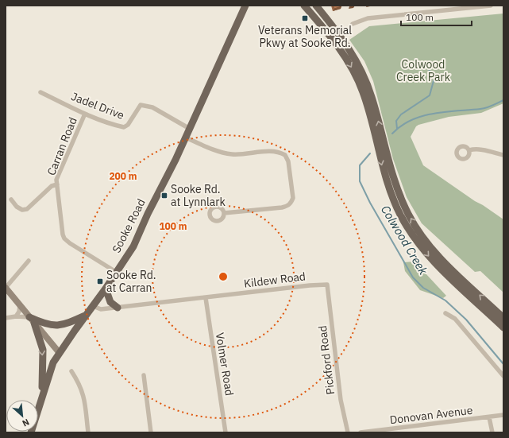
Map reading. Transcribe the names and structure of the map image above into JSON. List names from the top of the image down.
{
  "streets": {
    "main road": ["Sooke Road"],
    "street": [
      "Jadel Drive",
      "Carran Road",
      "Kildew Road",
      "Pickford Road",
      "Volmer Road",
      "Donovan Avenue"
    ]
  },
  "crossings": [
    ["Jadel Drive", "Carran Road"],
    ["Jadel Drive", "Sooke Road"],
    ["Carran Road", "Sooke Road"],
    ["Sooke Road", "Kildew Road"],
    ["Kildew Road", "Pickford Road"],
    ["Kildew Road", "Volmer Road"]
  ],
  "water": ["Colwood Creek"],
  "parks": ["Colwood Creek Park"],
  "places": {
    "transit": ["Veterans Memorial Pkwy at Sooke Rd.", "Sooke Rd. at Lynnlark", "Sooke Rd. at Carran"]
  },
  "scale_bar": "100 m",
  "north": "bottom right",
  "rings": ["200 m", "100 m"]
}
